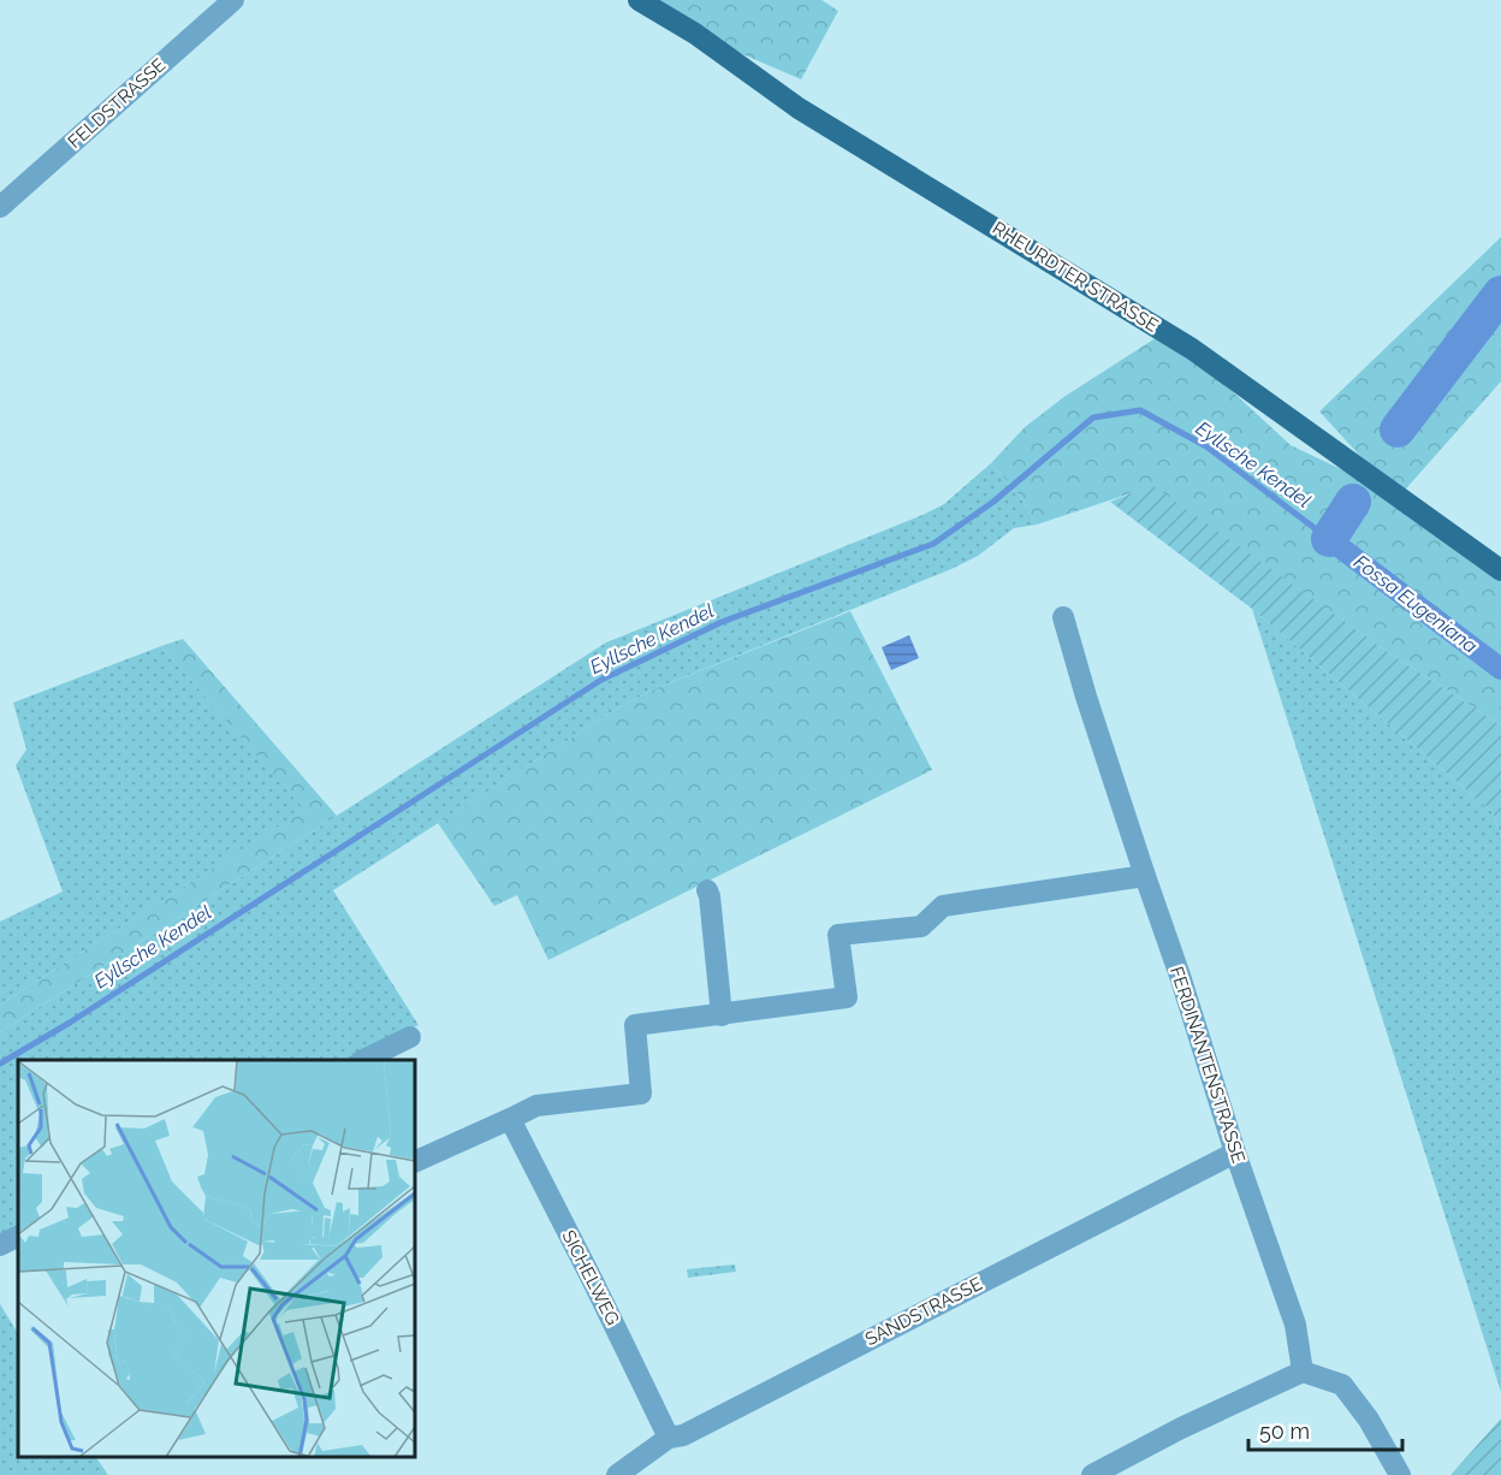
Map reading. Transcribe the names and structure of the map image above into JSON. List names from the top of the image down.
{
  "streets": {
    "main road": ["RHEURDTER STRASSE"],
    "street": [
      "FELDSTRASSE",
      "FERDINANTENSTRASSE",
      "SICHELWEG",
      "SANDSTRASSE"
    ]
  },
  "crossings": [
    ["FERDINANTENSTRASSE", "SANDSTRASSE"],
    ["SICHELWEG", "SANDSTRASSE"]
  ],
  "water": ["Eyllsche Kendel", "Fossa Eugeniana"],
  "scale_bar": "50 m"
}
